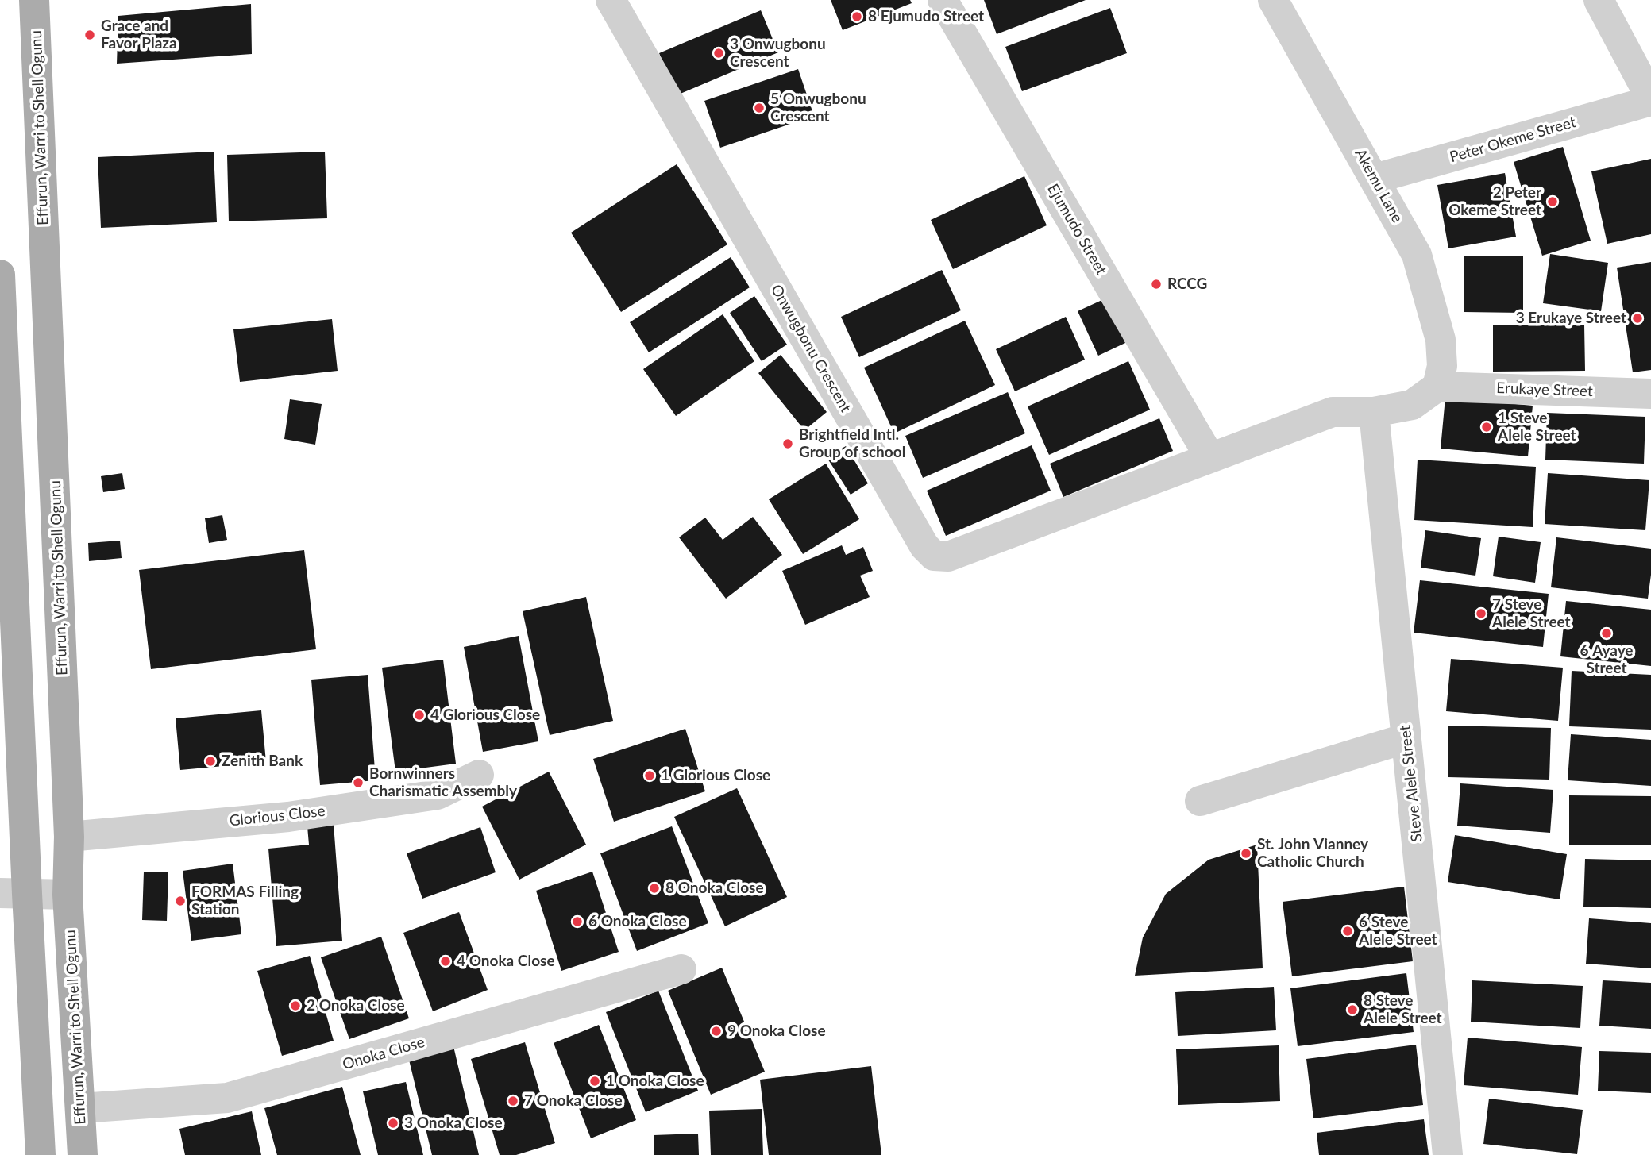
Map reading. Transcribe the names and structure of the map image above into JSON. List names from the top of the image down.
{
  "streets": {
    "main road": ["Effurun, Warri to Shell Ogunu"],
    "street": [
      "Peter Okeme Street",
      "Akemu Lane",
      "Ejumudo Street",
      "Onwugbonu Crescent",
      "Erukaye Street",
      "Steve Alele Street",
      "Glorious Close",
      "Onoka Close"
    ]
  },
  "crossings": [
    ["Effurun, Warri to Shell Ogunu", "Glorious Close"],
    ["Effurun, Warri to Shell Ogunu", "Onoka Close"],
    ["Peter Okeme Street", "Akemu Lane"],
    ["Akemu Lane", "Erukaye Street"],
    ["Ejumudo Street", "Onwugbonu Crescent"]
  ],
  "places": [
    "8 Ejumudo Street",
    "Grace and Favor Plaza",
    "3 Onwugbonu Crescent",
    "5 Onwugbonu Crescent",
    "2 Peter Okeme Street",
    "RCCG",
    "3 Erukaye Street",
    "1 Steve Alele Street",
    "Brightfield Intl. Group of school",
    "7 Steve Alele Street",
    "6 Ayaye Street",
    "4 Glorious Close",
    "Zenith Bank",
    "1 Glorious Close",
    "Bornwinners Charismatic Assembly",
    "St. John Vianney Catholic Church",
    "8 Onoka Close",
    "FORMAS Filling Station",
    "6 Onoka Close",
    "6 Steve Alele Street",
    "4 Onoka Close",
    "2 Onoka Close",
    "8 Steve Alele Street",
    "9 Onoka Close",
    "1 Onoka Close",
    "7 Onoka Close",
    "3 Onoka Close"
  ]
}
